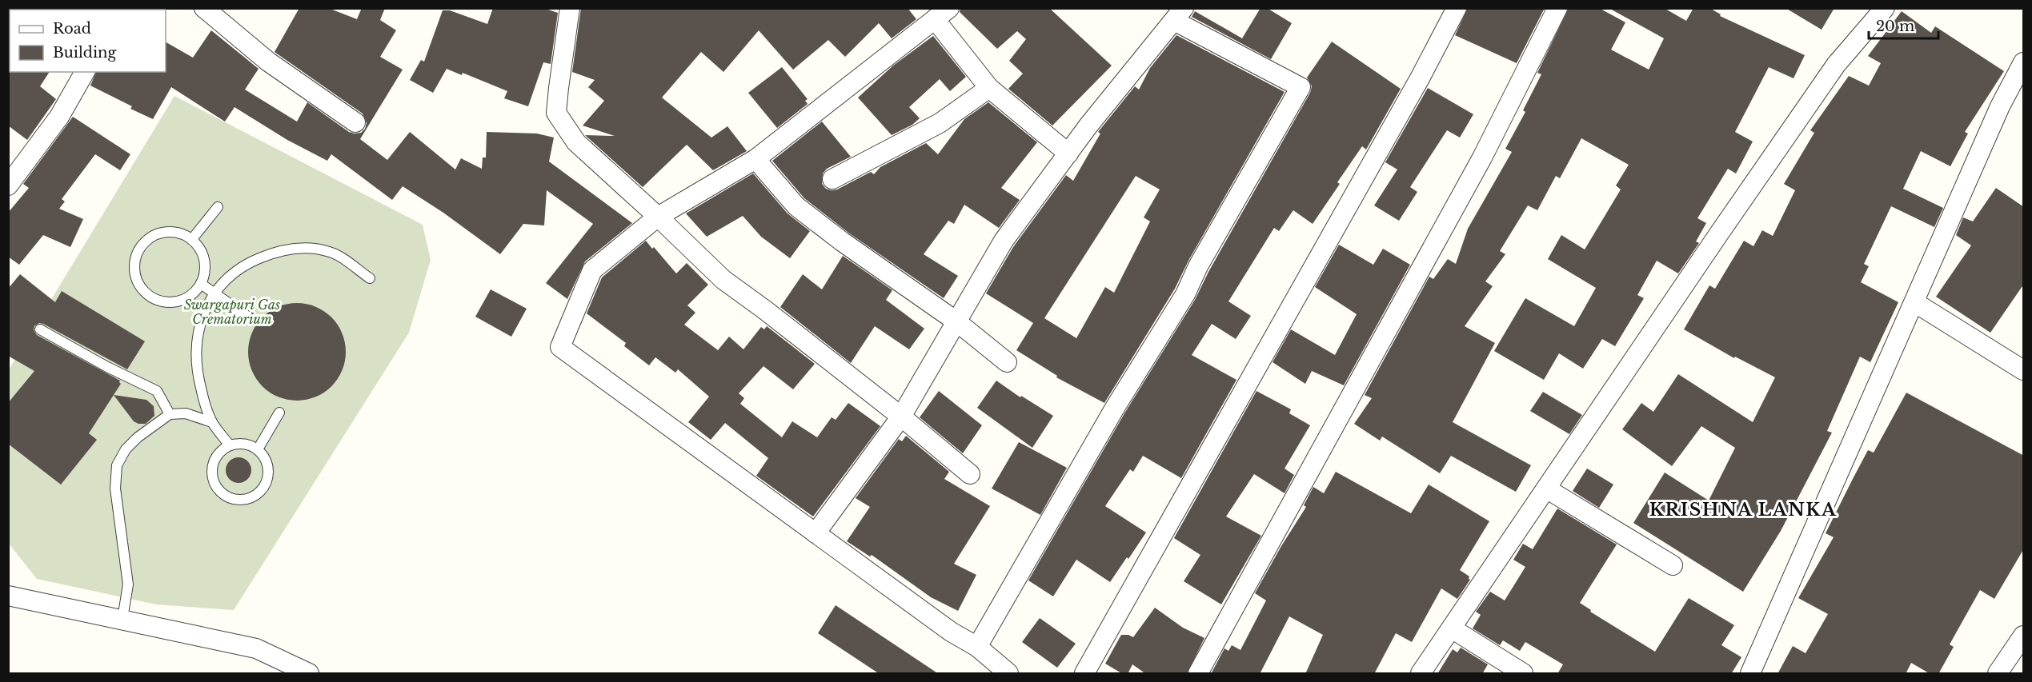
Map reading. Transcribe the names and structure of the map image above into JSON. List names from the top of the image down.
{
  "districts": ["KRISHNA LANKA"],
  "parks": ["Swargapuri Gas Crematorium"],
  "legend": ["Road", "Building"],
  "scale_bar": "20 m"
}
